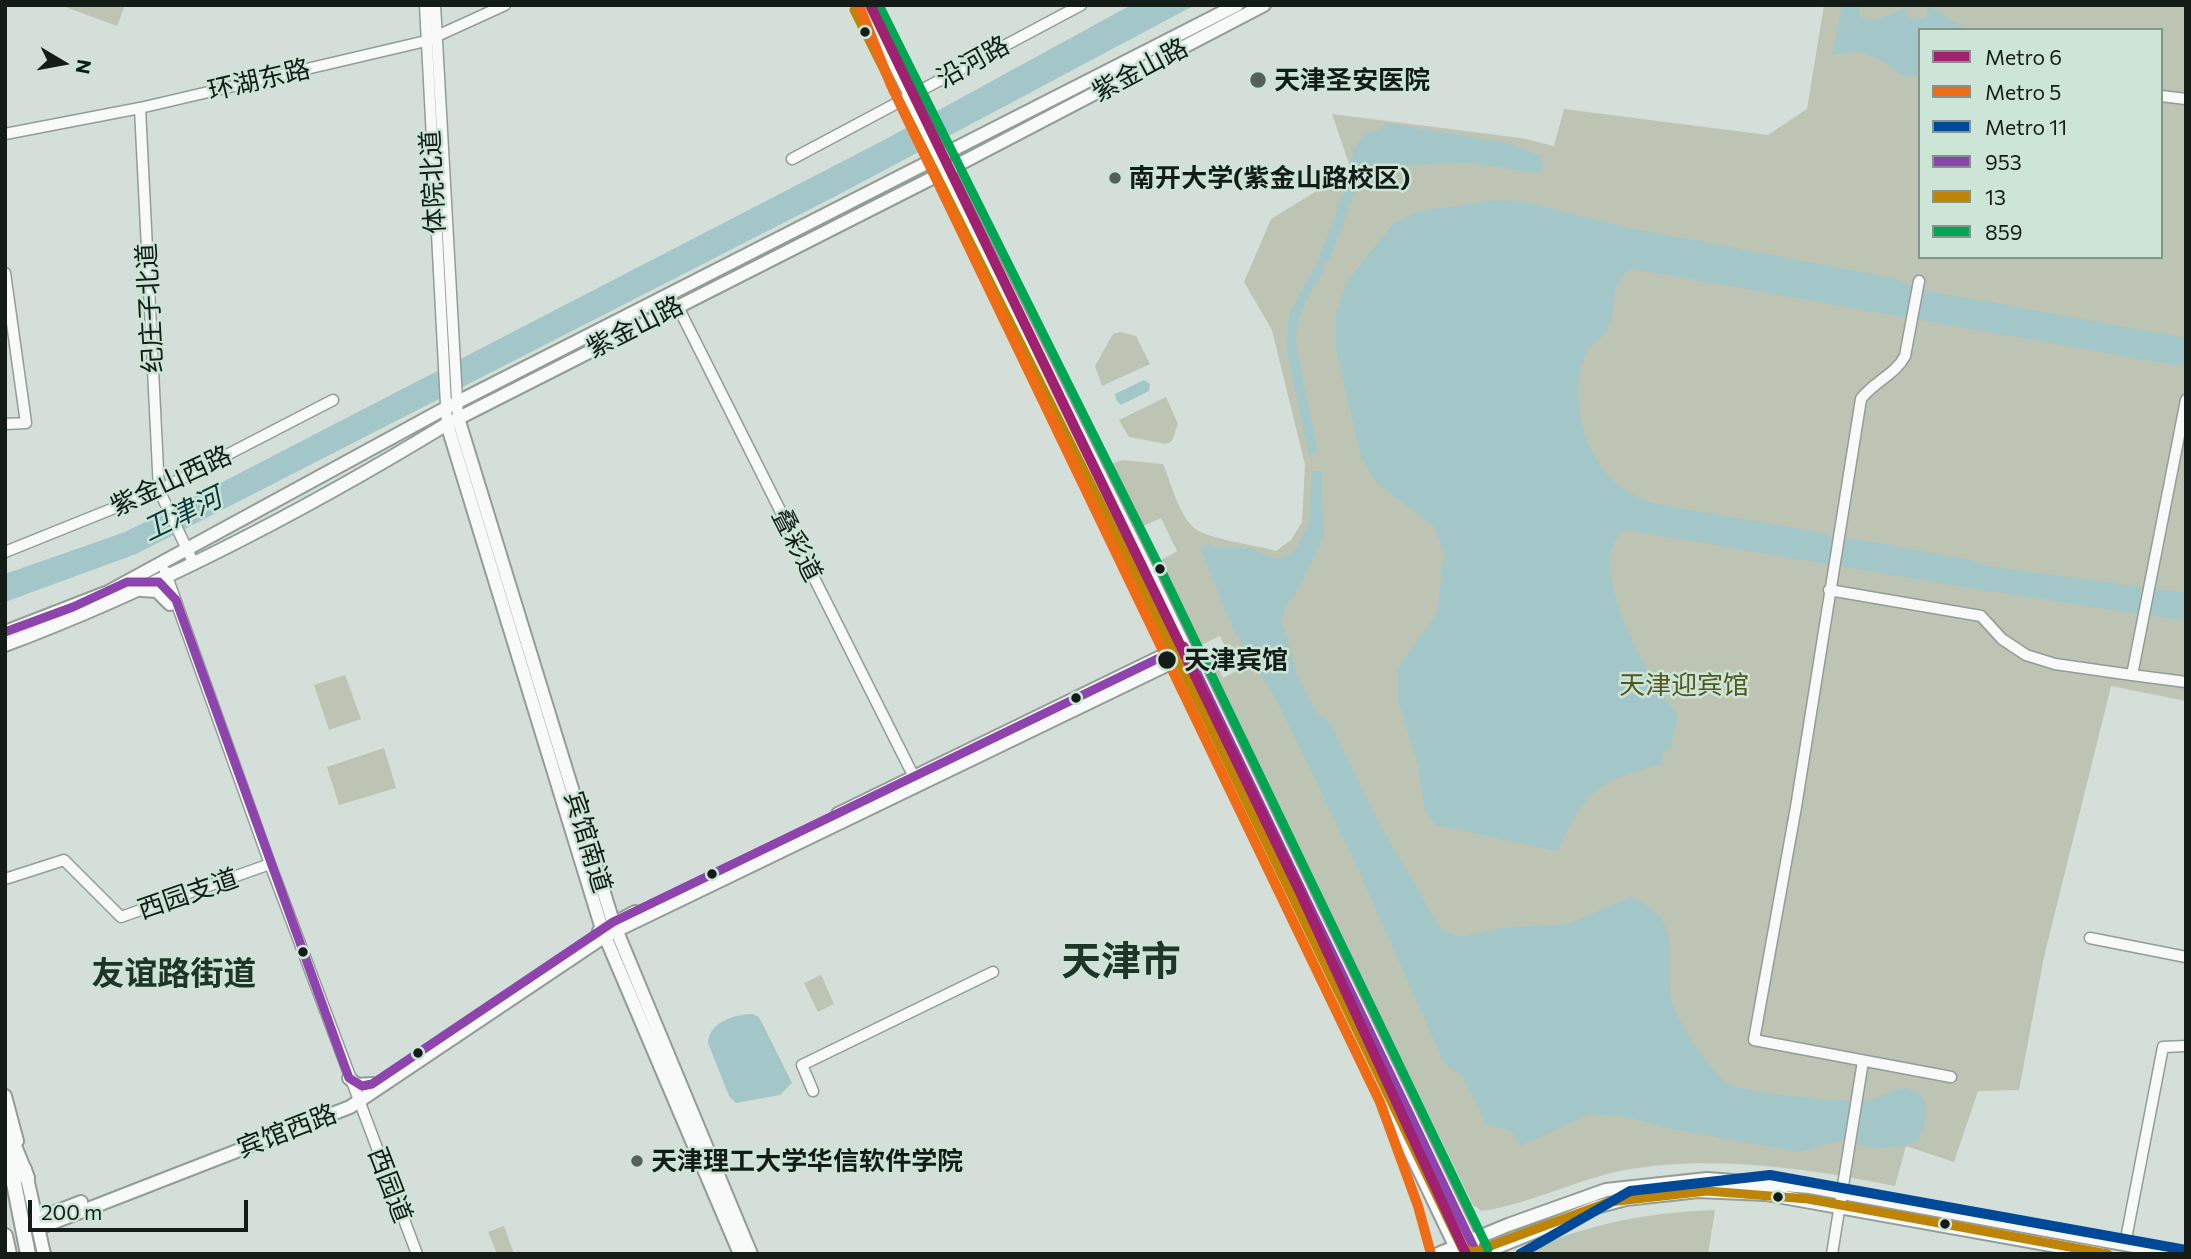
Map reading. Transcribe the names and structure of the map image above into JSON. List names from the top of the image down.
{
  "streets": {
    "main road": ["紫金山路", "宾馆南道", "宾馆西路"],
    "street": [
      "沿河路",
      "环湖东路",
      "体院北道",
      "纪庄子北道",
      "紫金山西路",
      "叠彩道",
      "西园支道",
      "西园道"
    ]
  },
  "crossings": [
    ["紫金山路", "体院北道"],
    ["紫金山路", "纪庄子北道"],
    ["紫金山路", "叠彩道"],
    ["紫金山路", "宾馆南道"],
    ["紫金山路", "西园道"],
    ["环湖东路", "体院北道"],
    ["环湖东路", "纪庄子北道"],
    ["纪庄子北道", "紫金山西路"],
    ["叠彩道", "宾馆西路"],
    ["宾馆南道", "宾馆西路"],
    ["西园支道", "西园道"],
    ["宾馆西路", "西园道"]
  ],
  "districts": ["天津市", "友谊路街道"],
  "water": ["卫津河"],
  "parks": ["天津迎宾馆"],
  "places": [
    "天津圣安医院",
    "南开大学(紫金山路校区)",
    "天津宾馆",
    "天津理工大学华信软件学院"
  ],
  "lines": [
    "metro line 6",
    "metro line 5",
    "transit line 859",
    "transit line 13",
    "transit line 953",
    "metro line 11"
  ],
  "legend": [
    "Metro 6",
    "Metro 5",
    "Metro 11",
    "953",
    "13",
    "859"
  ],
  "scale_bar": "200 m",
  "north": "right"
}
